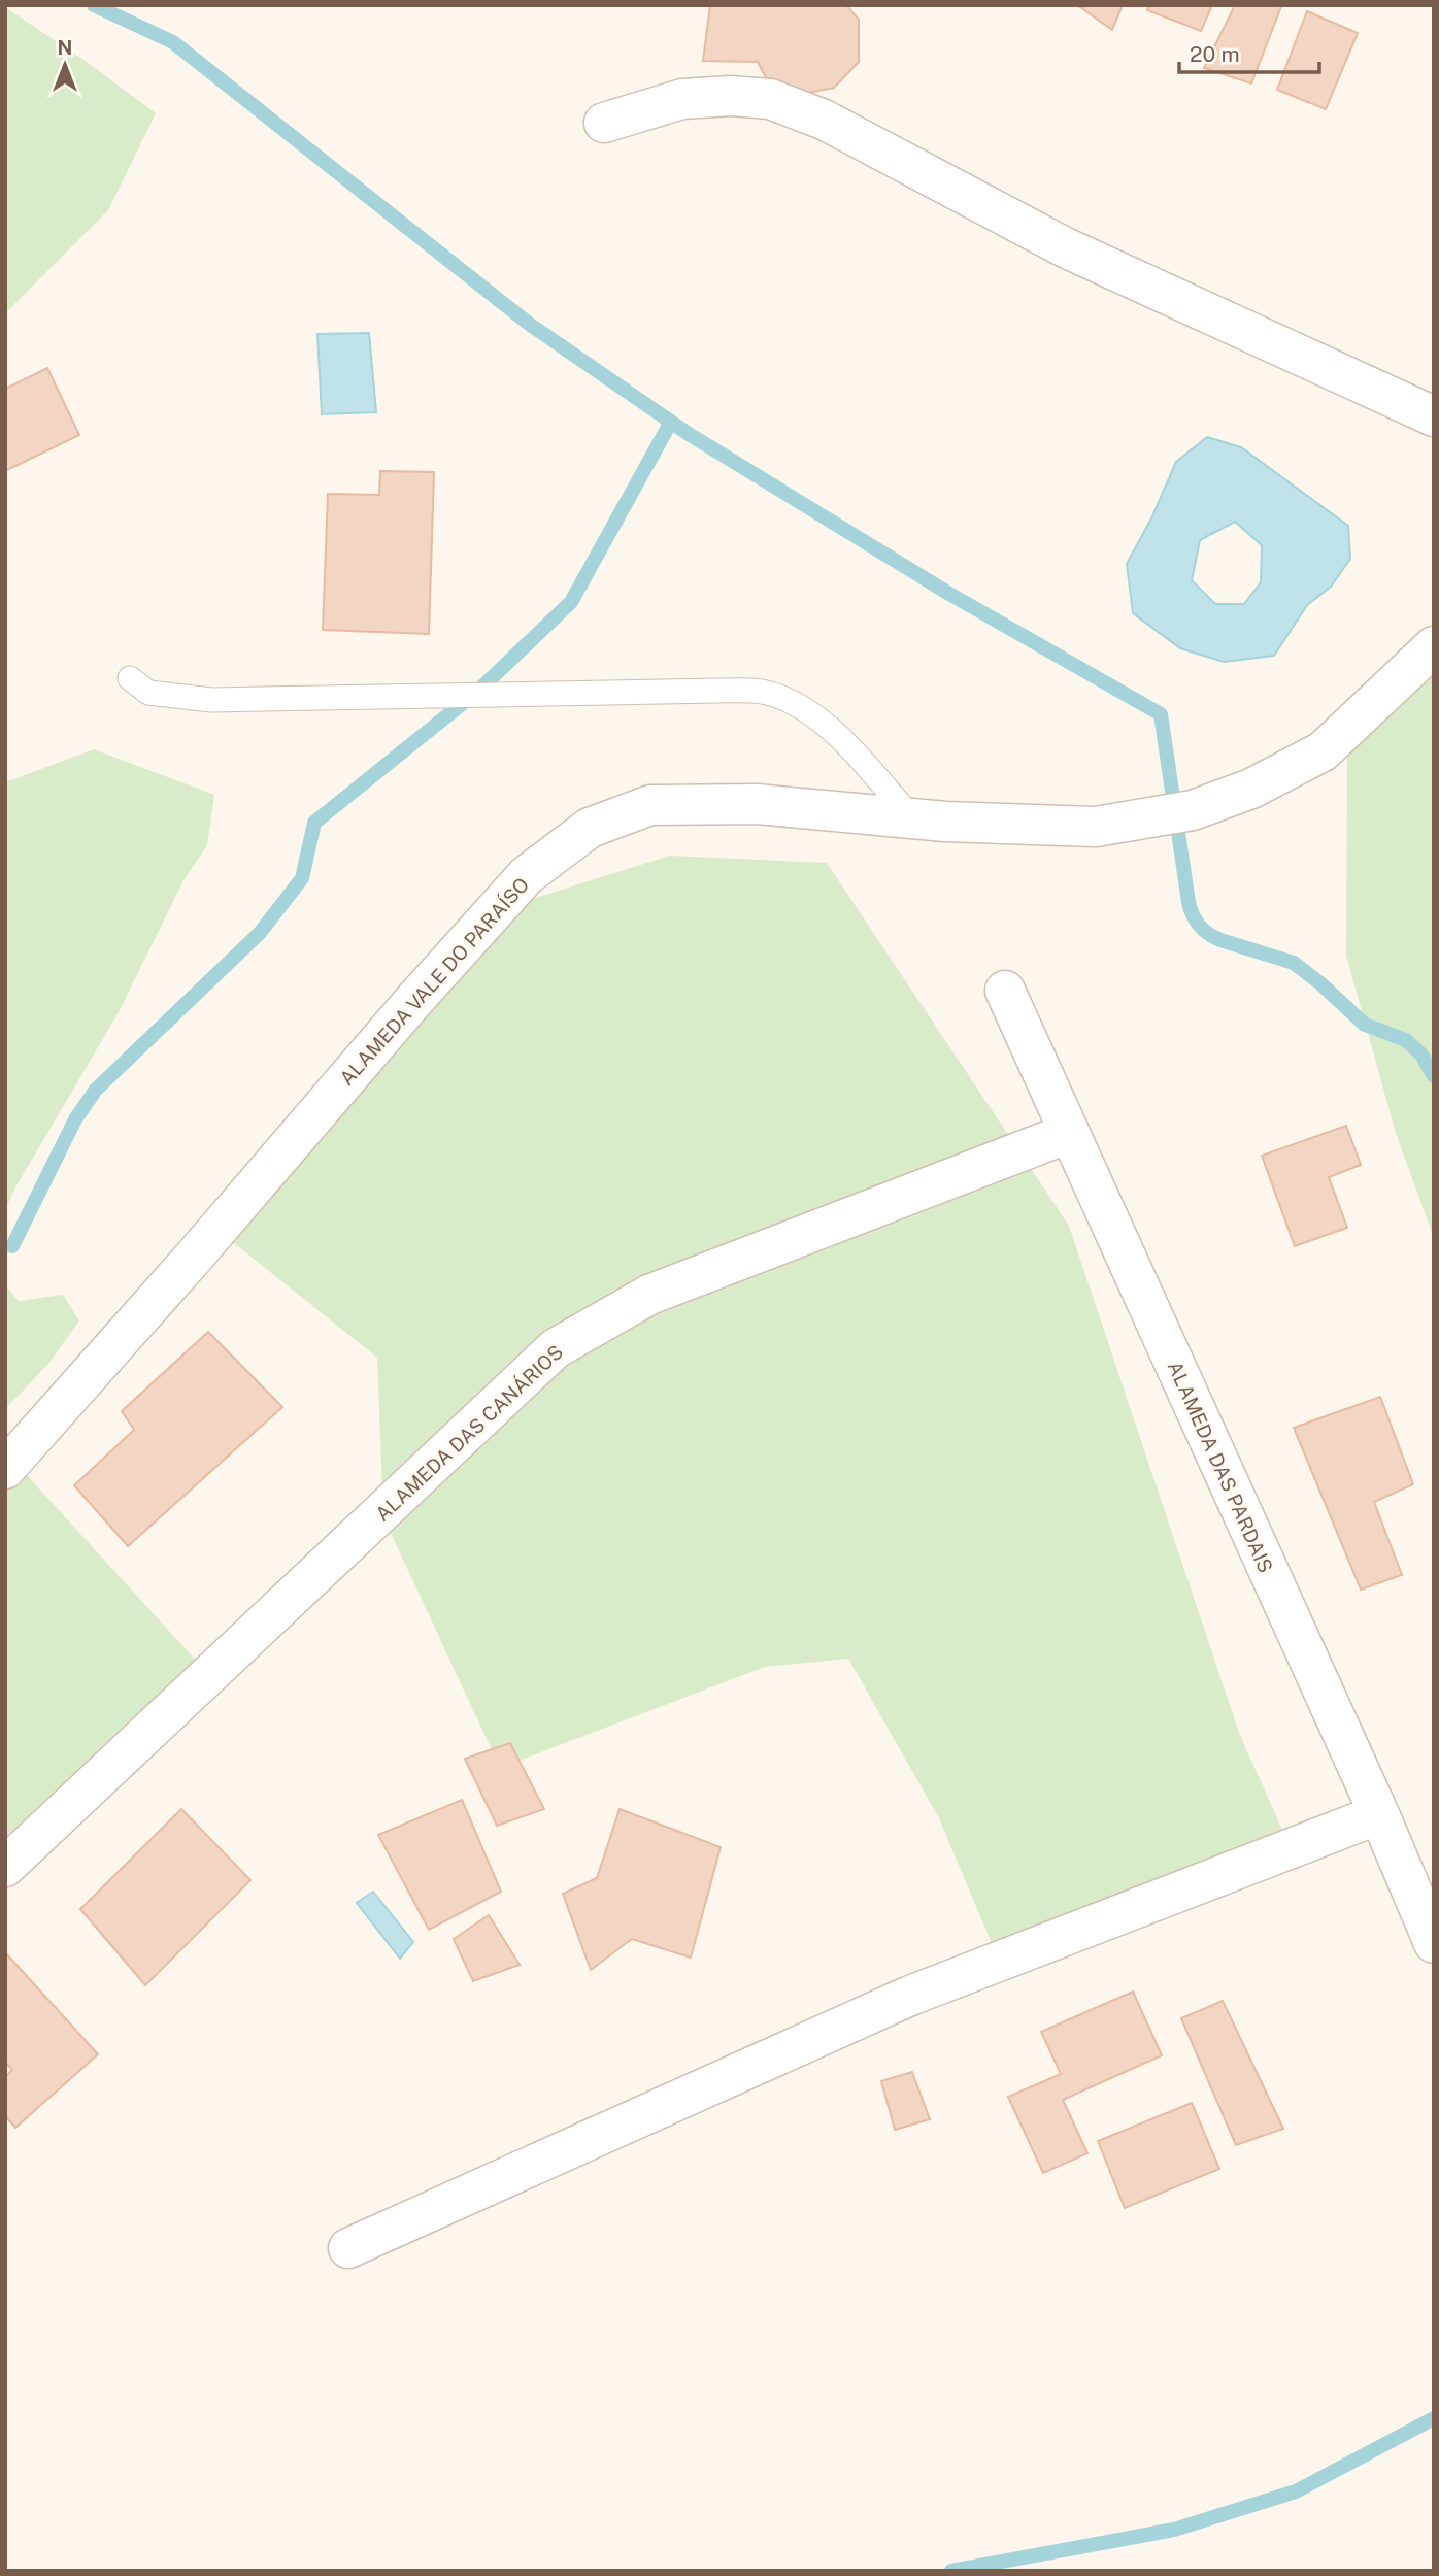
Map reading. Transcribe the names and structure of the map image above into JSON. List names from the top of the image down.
{
  "streets": {
    "street": ["ALAMEDA VALE DO PARAÍSO", "ALAMEDA DAS CANÁRIOS", "ALAMEDA DAS PARDAIS"]
  },
  "crossings": [
    ["ALAMEDA DAS CANÁRIOS", "ALAMEDA DAS PARDAIS"]
  ],
  "scale_bar": "20 m",
  "north": "top"
}
